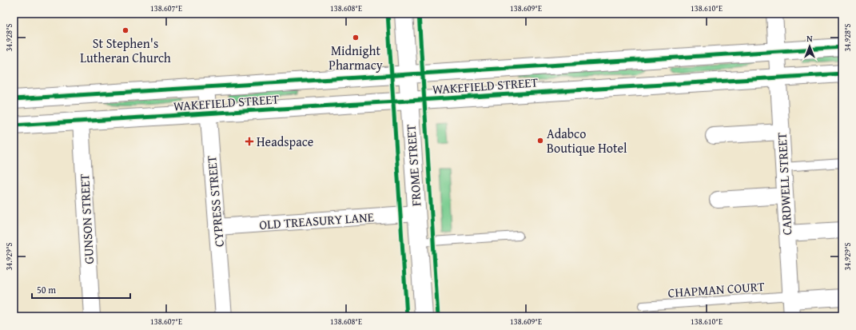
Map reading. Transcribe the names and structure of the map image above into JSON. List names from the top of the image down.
{
  "streets": {
    "main road": ["WAKEFIELD STREET", "FROME STREET"],
    "street": [
      "CARDWELL STREET",
      "CYPRESS STREET",
      "GUNSON STREET",
      "OLD TREASURY LANE"
    ],
    "lane": ["CHAPMAN COURT"]
  },
  "crossings": [
    ["WAKEFIELD STREET", "FROME STREET"],
    ["WAKEFIELD STREET", "CARDWELL STREET"],
    ["WAKEFIELD STREET", "CYPRESS STREET"],
    ["WAKEFIELD STREET", "GUNSON STREET"],
    ["FROME STREET", "OLD TREASURY LANE"],
    ["CARDWELL STREET", "CHAPMAN COURT"],
    ["CYPRESS STREET", "OLD TREASURY LANE"]
  ],
  "places": {
    "other": ["St Stephen's Lutheran Church", "Midnight Pharmacy", "Adabco Boutique Hotel"],
    "health": ["Headspace"]
  },
  "scale_bar": "50 m",
  "north": "top",
  "coordinates": [
    "138.607°E",
    "138.608°E",
    "138.609°E",
    "138.610°E",
    "34.928°S",
    "34.929°S"
  ]
}
